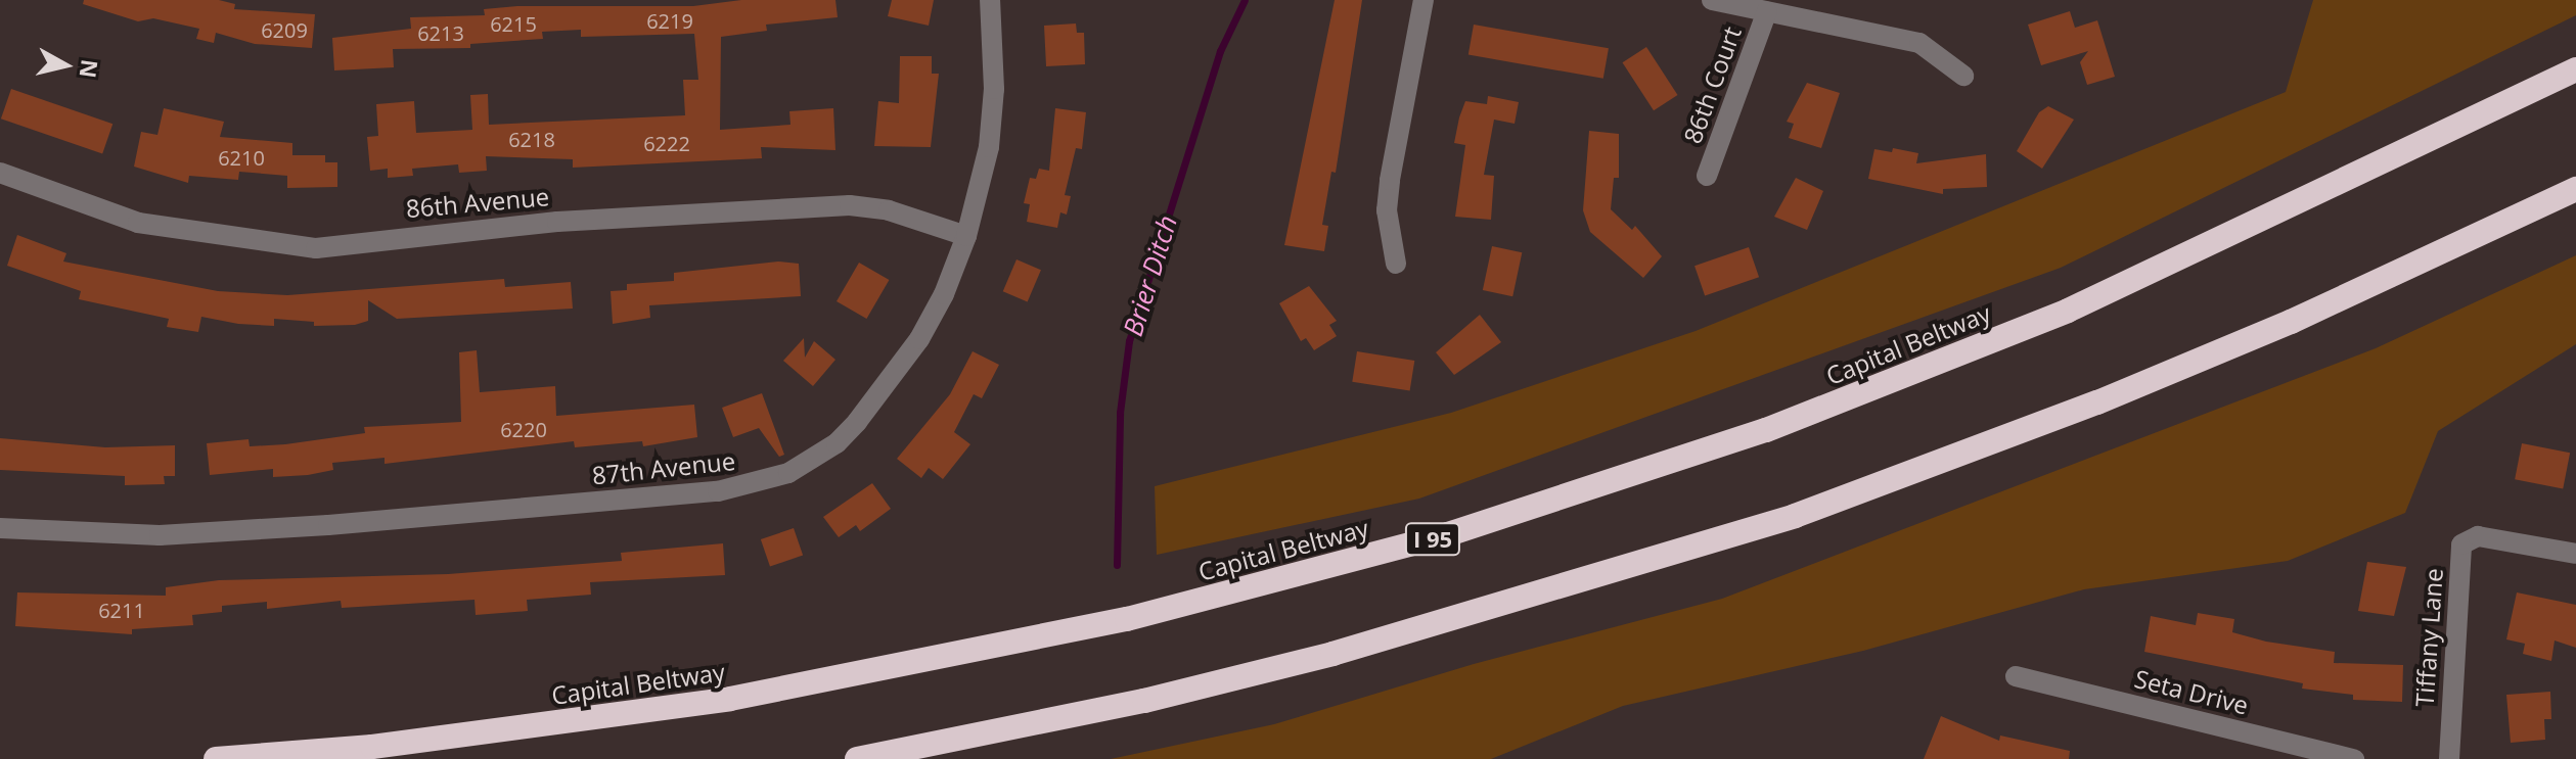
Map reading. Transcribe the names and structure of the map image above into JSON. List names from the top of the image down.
{
  "streets": {
    "highway": ["Capital Beltway", "I 95"],
    "street": [
      "86th Court",
      "86th Avenue",
      "87th Avenue",
      "Tiffany Lane",
      "Seta Drive"
    ]
  },
  "crossings": [
    ["86th Avenue", "87th Avenue"]
  ],
  "water": ["Brier Ditch"],
  "house_numbers": [
    "6219",
    "6215",
    "6209",
    "6213",
    "6218",
    "6222",
    "6210",
    "6220",
    "6211"
  ],
  "north": "right"
}
